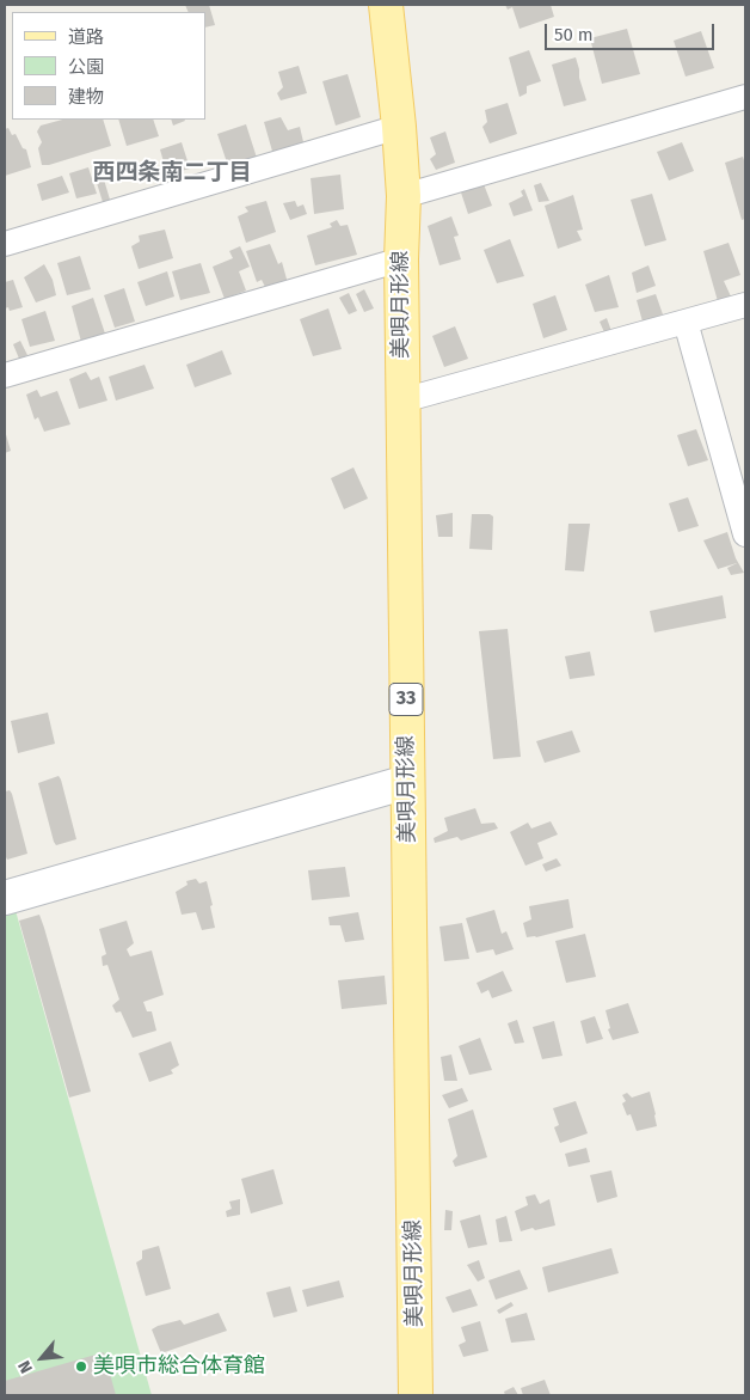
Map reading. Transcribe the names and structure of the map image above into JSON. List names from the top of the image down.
{
  "streets": {
    "main road": ["美唄月形線", "33"]
  },
  "districts": ["西四条南二丁目"],
  "places": ["美唄市総合体育館"],
  "legend": ["道路", "公園", "建物"],
  "scale_bar": "50 m",
  "north": "bottom left"
}
